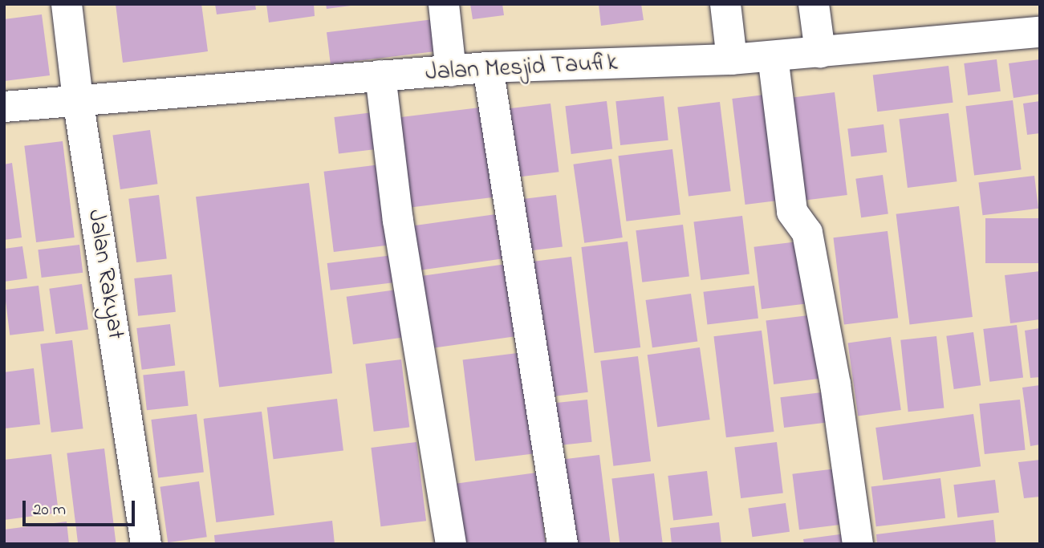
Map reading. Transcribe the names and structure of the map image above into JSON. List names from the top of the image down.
{
  "streets": {
    "street": ["Jalan Mesjid Taufik", "Jalan Rakyat"]
  },
  "crossings": [
    ["Jalan Mesjid Taufik", "Jalan Rakyat"]
  ],
  "scale_bar": "20 m"
}
